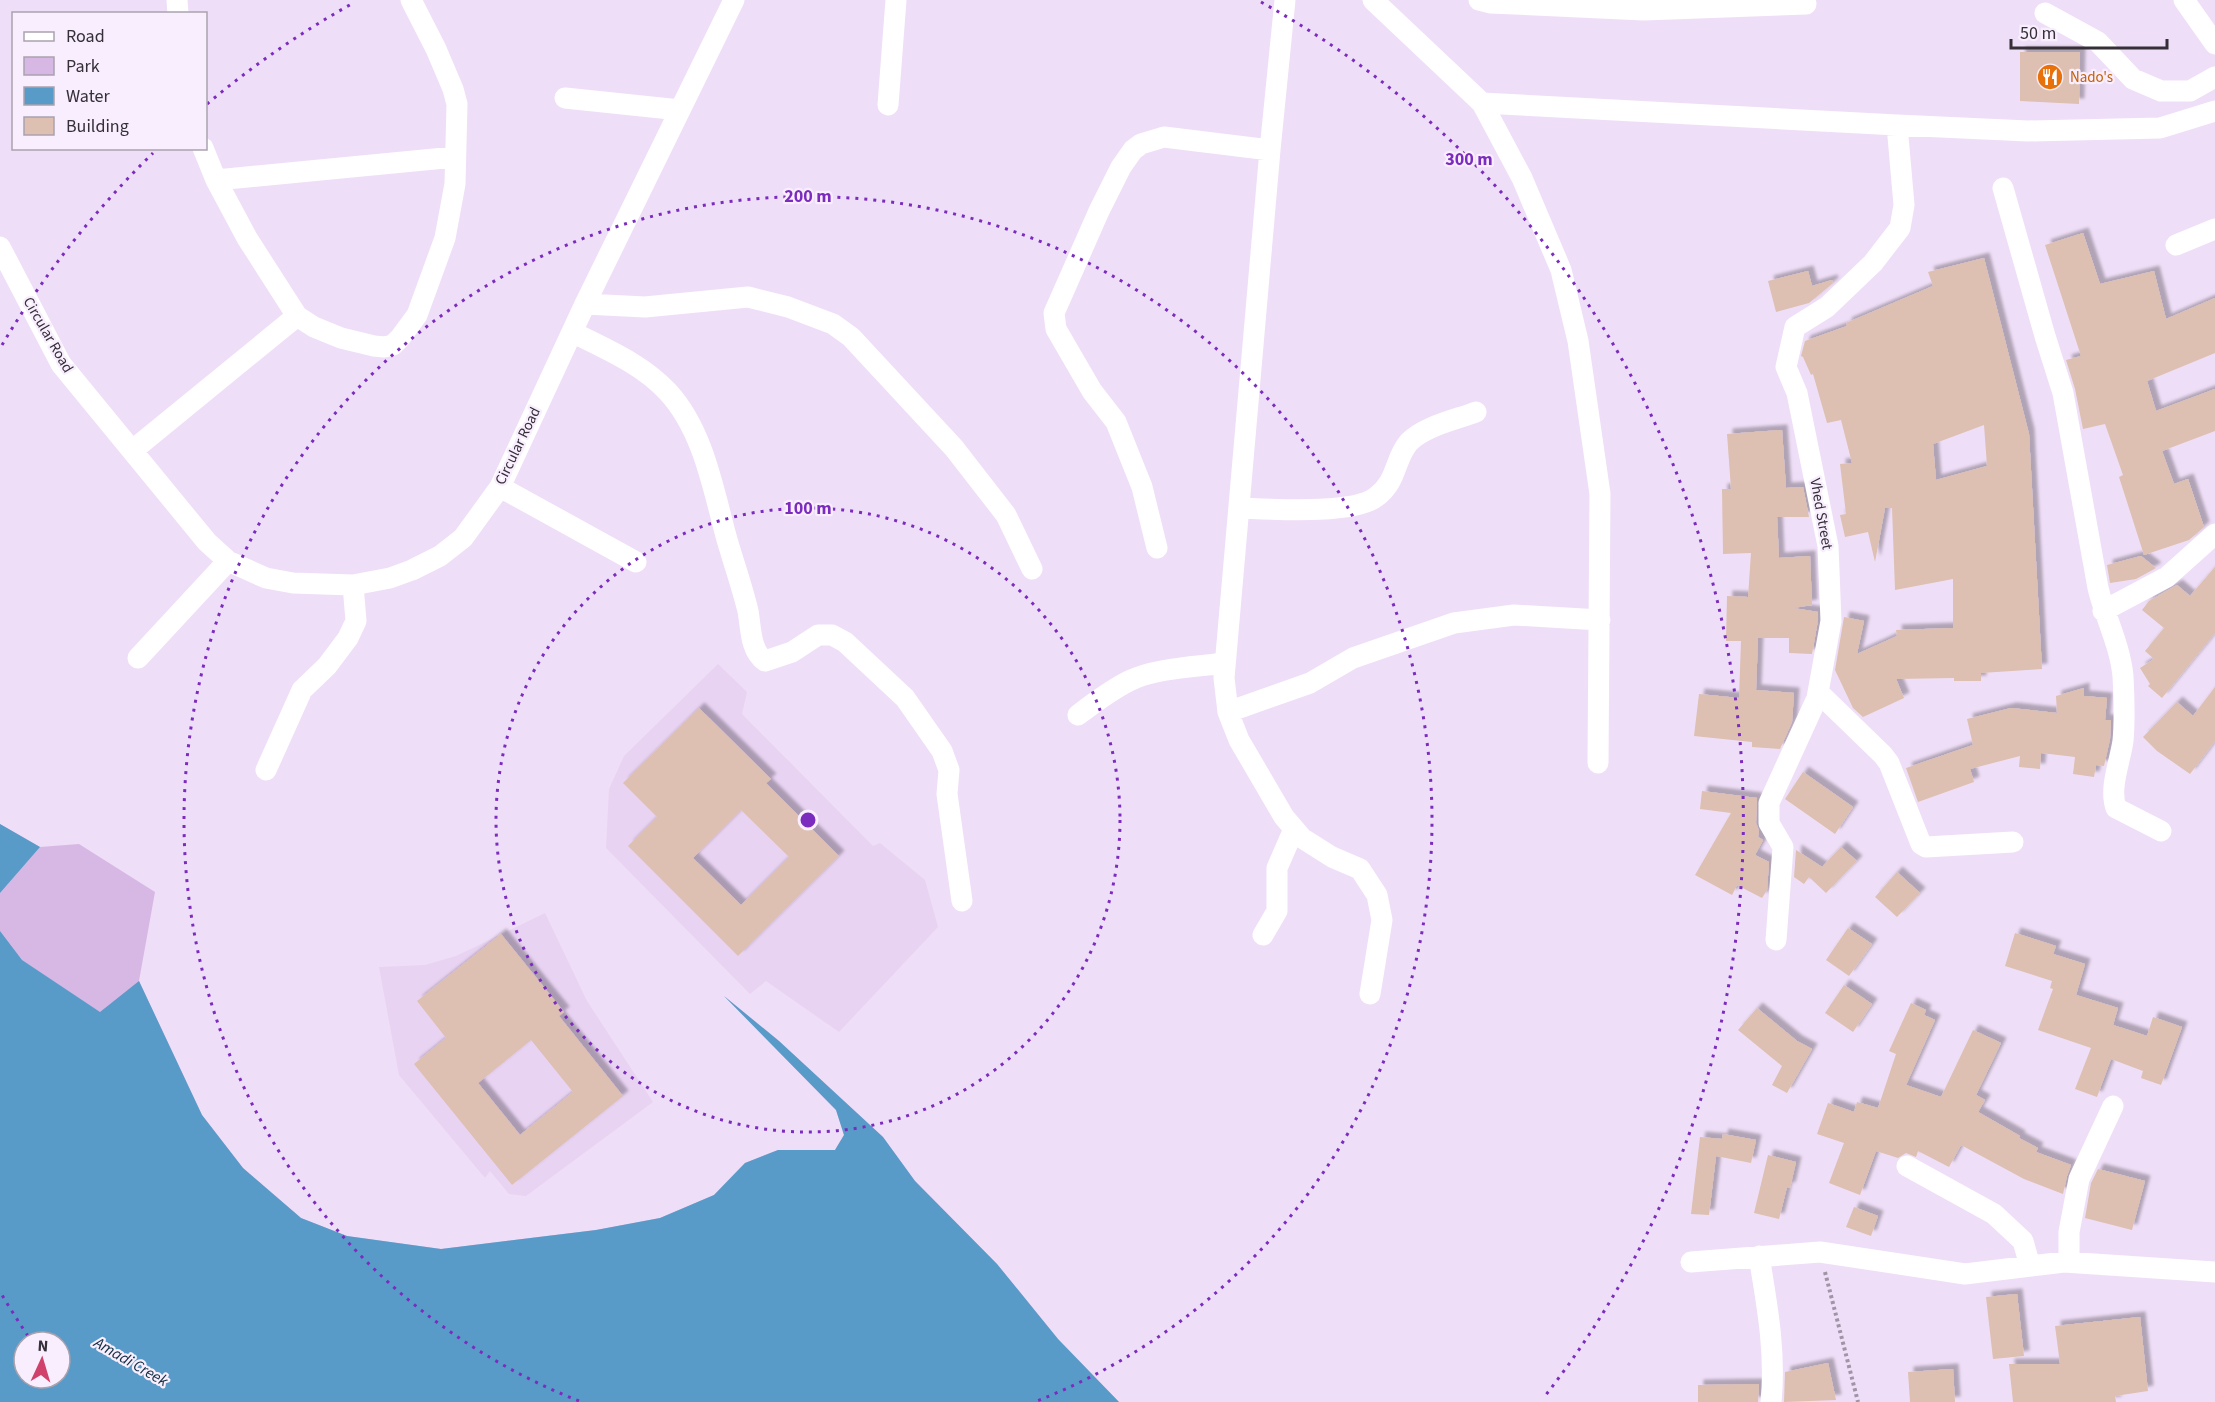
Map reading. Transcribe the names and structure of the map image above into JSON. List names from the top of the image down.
{
  "streets": {
    "street": ["Circular Road", "Vhed Street"]
  },
  "water": ["Amadi Creek"],
  "places": {
    "restaurant": ["Nado's"]
  },
  "legend": [
    "Road",
    "Park",
    "Water",
    "Building"
  ],
  "scale_bar": "50 m",
  "north": "top",
  "rings": ["300 m", "200 m", "100 m"]
}
